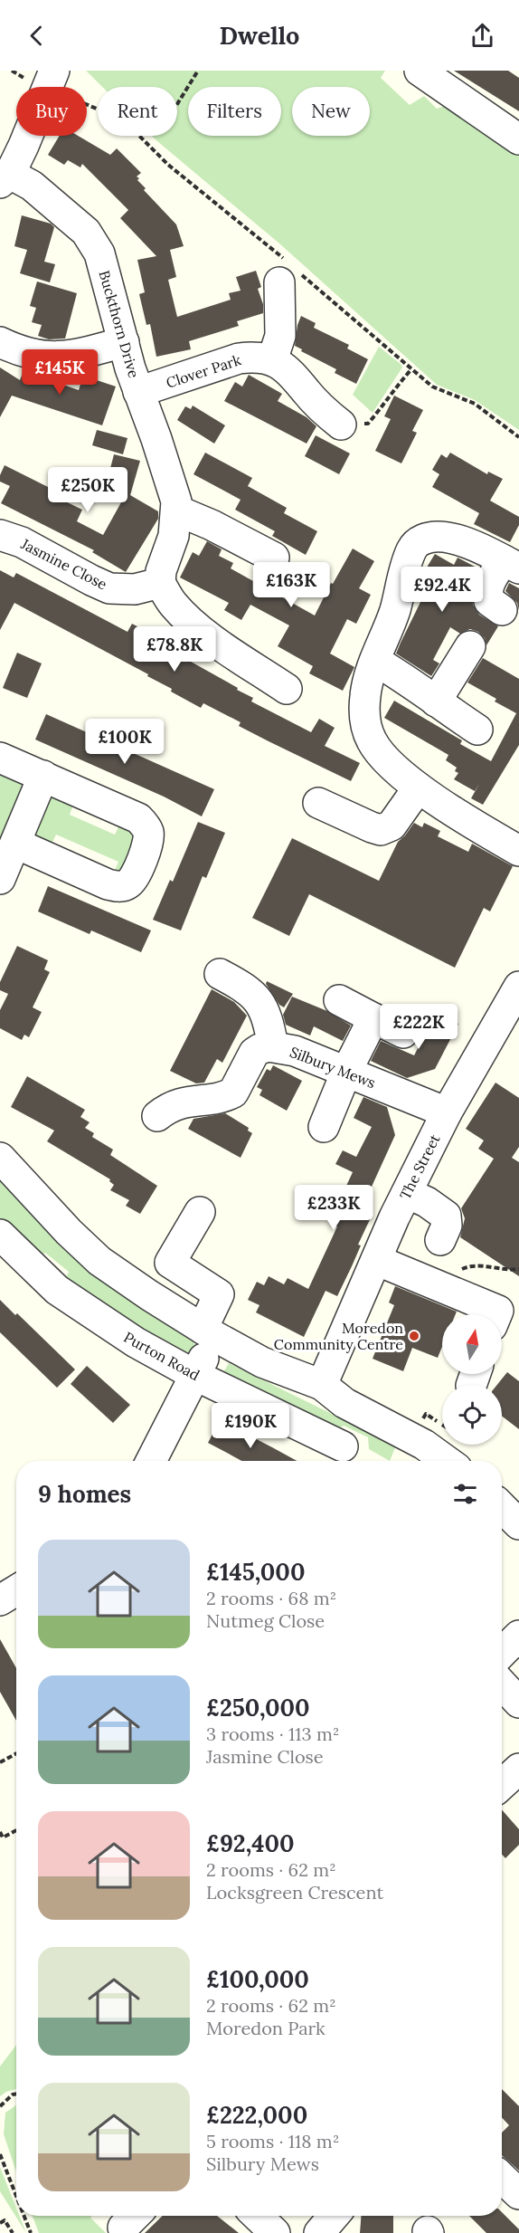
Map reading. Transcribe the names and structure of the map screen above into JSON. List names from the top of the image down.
{
  "streets": {
    "street": [
      "Buckthorn Drive",
      "Clover Park",
      "Jasmine Close",
      "Silbury Mews",
      "The Street",
      "Purton Road"
    ]
  },
  "crossings": [
    ["Buckthorn Drive", "Clover Park"],
    ["Buckthorn Drive", "Jasmine Close"],
    ["Silbury Mews", "The Street"]
  ],
  "places": ["Moredon Community Centre"],
  "north": "top",
  "page": {
    "header": "Dwello",
    "chip": [
      "Buy",
      "Rent",
      "Filters",
      "New"
    ],
    "price": [
      "£145K",
      "£250K",
      "£163K",
      "£92.4K",
      "£78.8K",
      "£100K",
      "£222K",
      "£233K",
      "£190K"
    ],
    "heading": "9 homes",
    "list": [
      {
        "name": "£145,000",
        "note": "2 rooms · 68 m² · Nutmeg Close"
      },
      {
        "name": "£250,000",
        "note": "3 rooms · 113 m² · Jasmine Close"
      },
      {
        "name": "£92,400",
        "note": "2 rooms · 62 m² · Locksgreen Crescent"
      },
      {
        "name": "£100,000",
        "note": "2 rooms · 62 m² · Moredon Park"
      },
      {
        "name": "£222,000",
        "note": "5 rooms · 118 m² · Silbury Mews"
      }
    ]
  }
}
